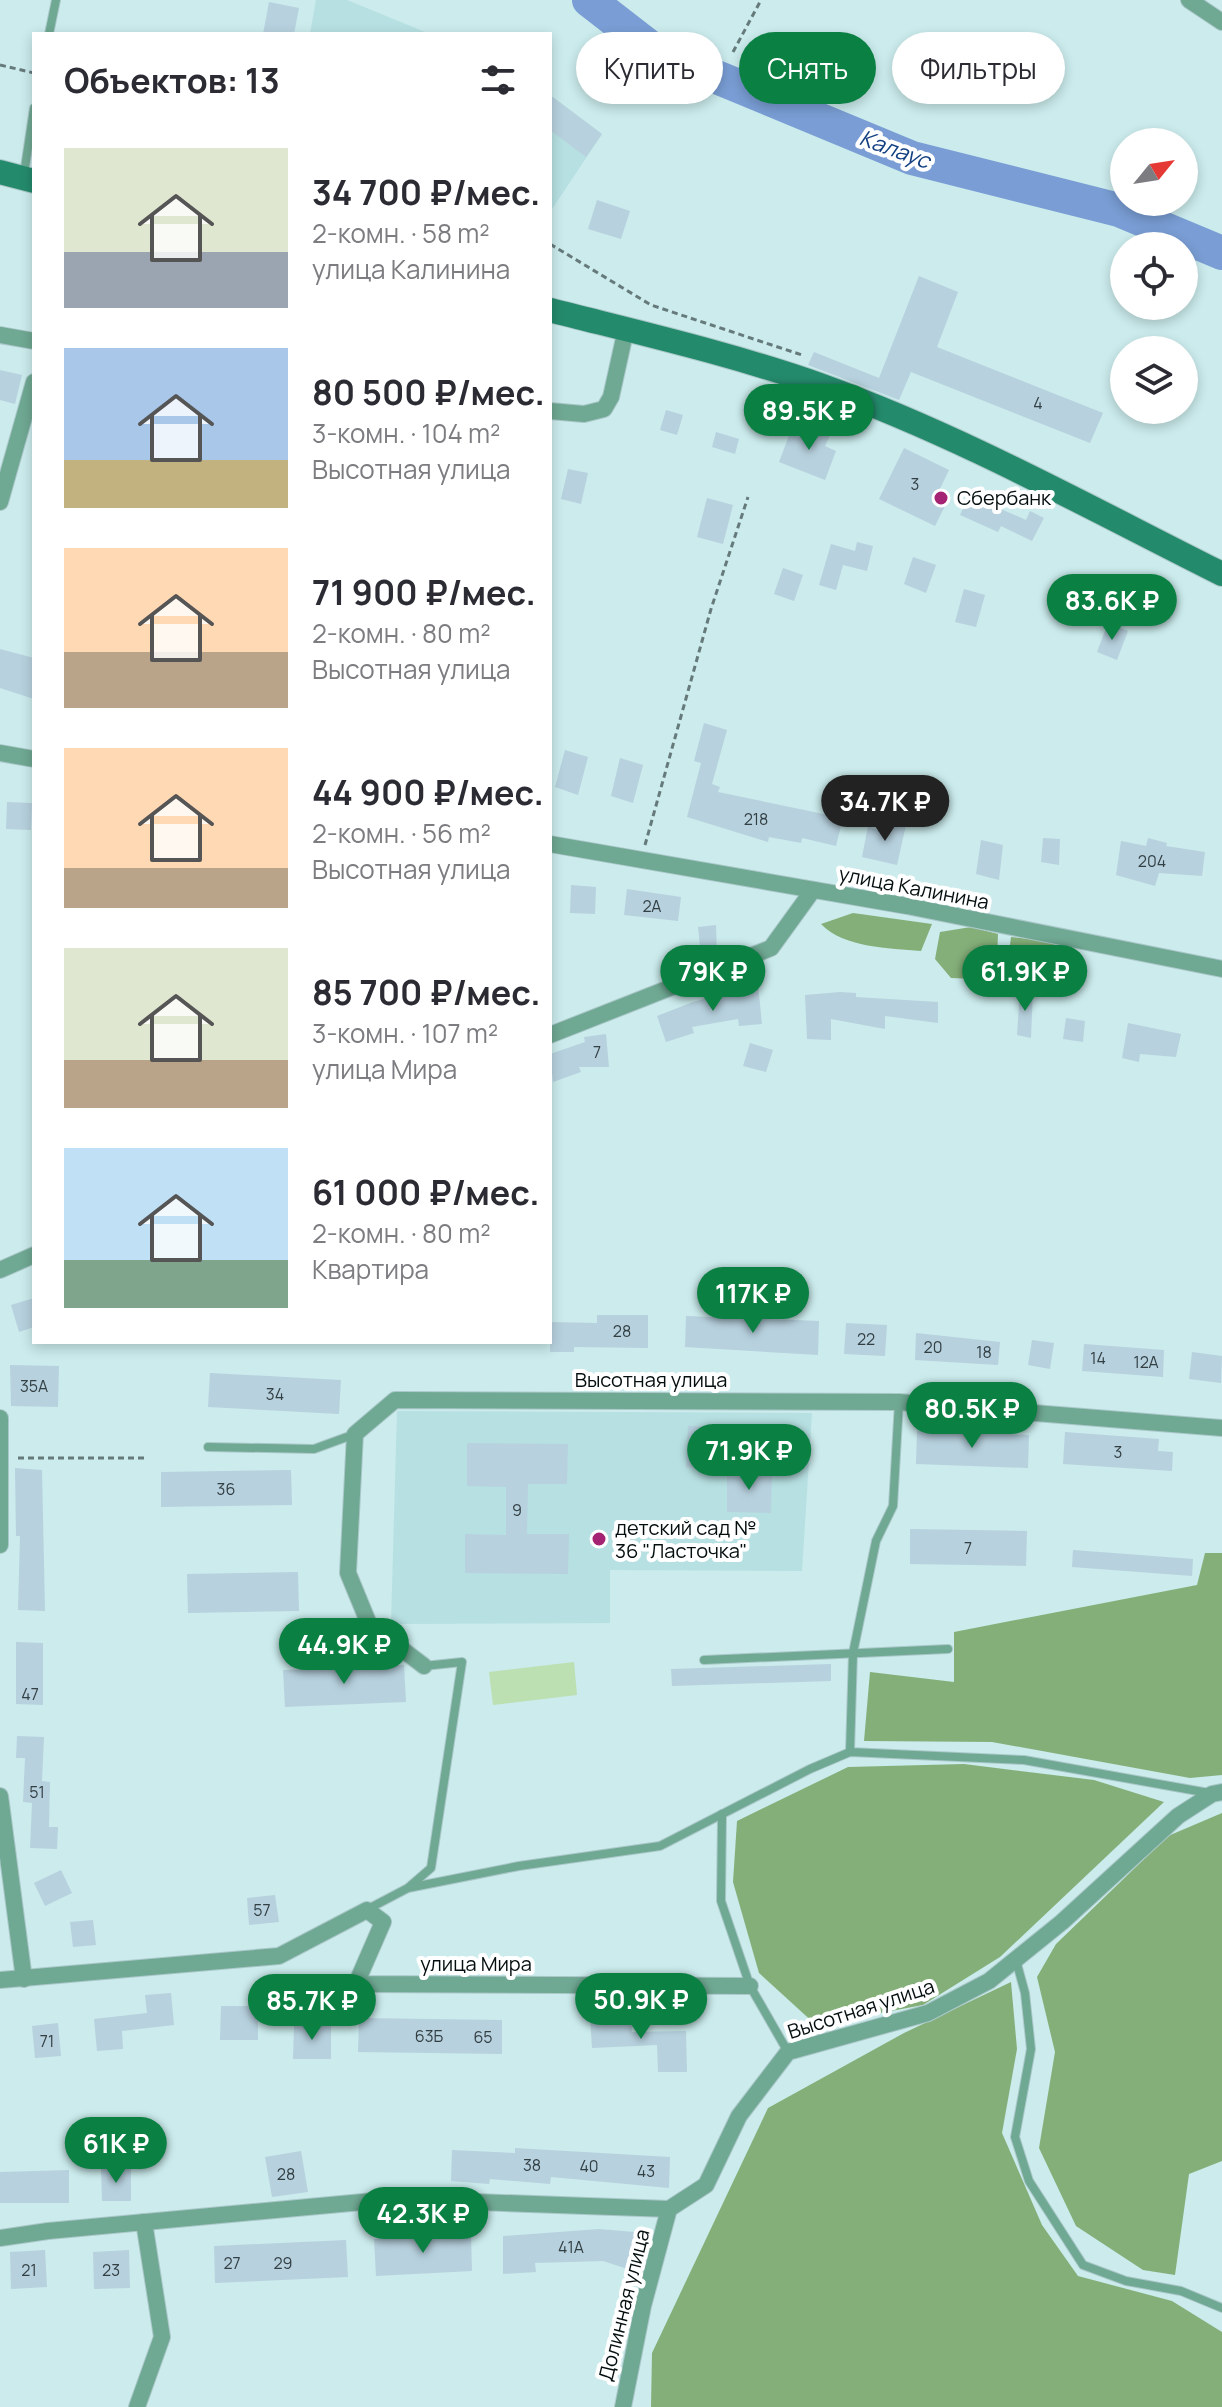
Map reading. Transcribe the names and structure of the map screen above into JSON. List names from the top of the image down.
{
  "streets": {
    "street": [
      "улица Калинина",
      "Высотная улица",
      "улица Мира",
      "Долинная улица"
    ]
  },
  "crossings": [
    ["Высотная улица", "Долинная улица"]
  ],
  "water": ["Калаус"],
  "places": ["Сбербанк", "детский сад № 36 \"Ласточка\""],
  "house_numbers": [
    "4",
    "3",
    "218",
    "204",
    "2А",
    "7",
    "28",
    "22",
    "20",
    "18",
    "14",
    "12А",
    "35А",
    "34",
    "3",
    "36",
    "9",
    "7",
    "47",
    "51",
    "57",
    "63Б",
    "65",
    "71",
    "38",
    "40",
    "43",
    "28",
    "41А",
    "27",
    "29",
    "21",
    "23"
  ],
  "north": "top right",
  "page": {
    "chip": ["Купить", "Снять", "Фильтры"],
    "heading": "Объектов: 13",
    "list": [
      {
        "name": "34 700 ₽/мес.",
        "note": "2-комн. · 58 m² · улица Калинина"
      },
      {
        "name": "80 500 ₽/мес.",
        "note": "3-комн. · 104 m² · Высотная улица"
      },
      {
        "name": "71 900 ₽/мес.",
        "note": "2-комн. · 80 m² · Высотная улица"
      },
      {
        "name": "44 900 ₽/мес.",
        "note": "2-комн. · 56 m² · Высотная улица"
      },
      {
        "name": "85 700 ₽/мес.",
        "note": "3-комн. · 107 m² · улица Мира"
      },
      {
        "name": "61 000 ₽/мес.",
        "note": "2-комн. · 80 m² · Квартира"
      }
    ],
    "price": [
      "89.5K ₽",
      "83.6K ₽",
      "34.7K ₽",
      "79K ₽",
      "61.9K ₽",
      "117K ₽",
      "80.5K ₽",
      "71.9K ₽",
      "44.9K ₽",
      "50.9K ₽",
      "85.7K ₽",
      "61K ₽",
      "42.3K ₽"
    ]
  }
}
